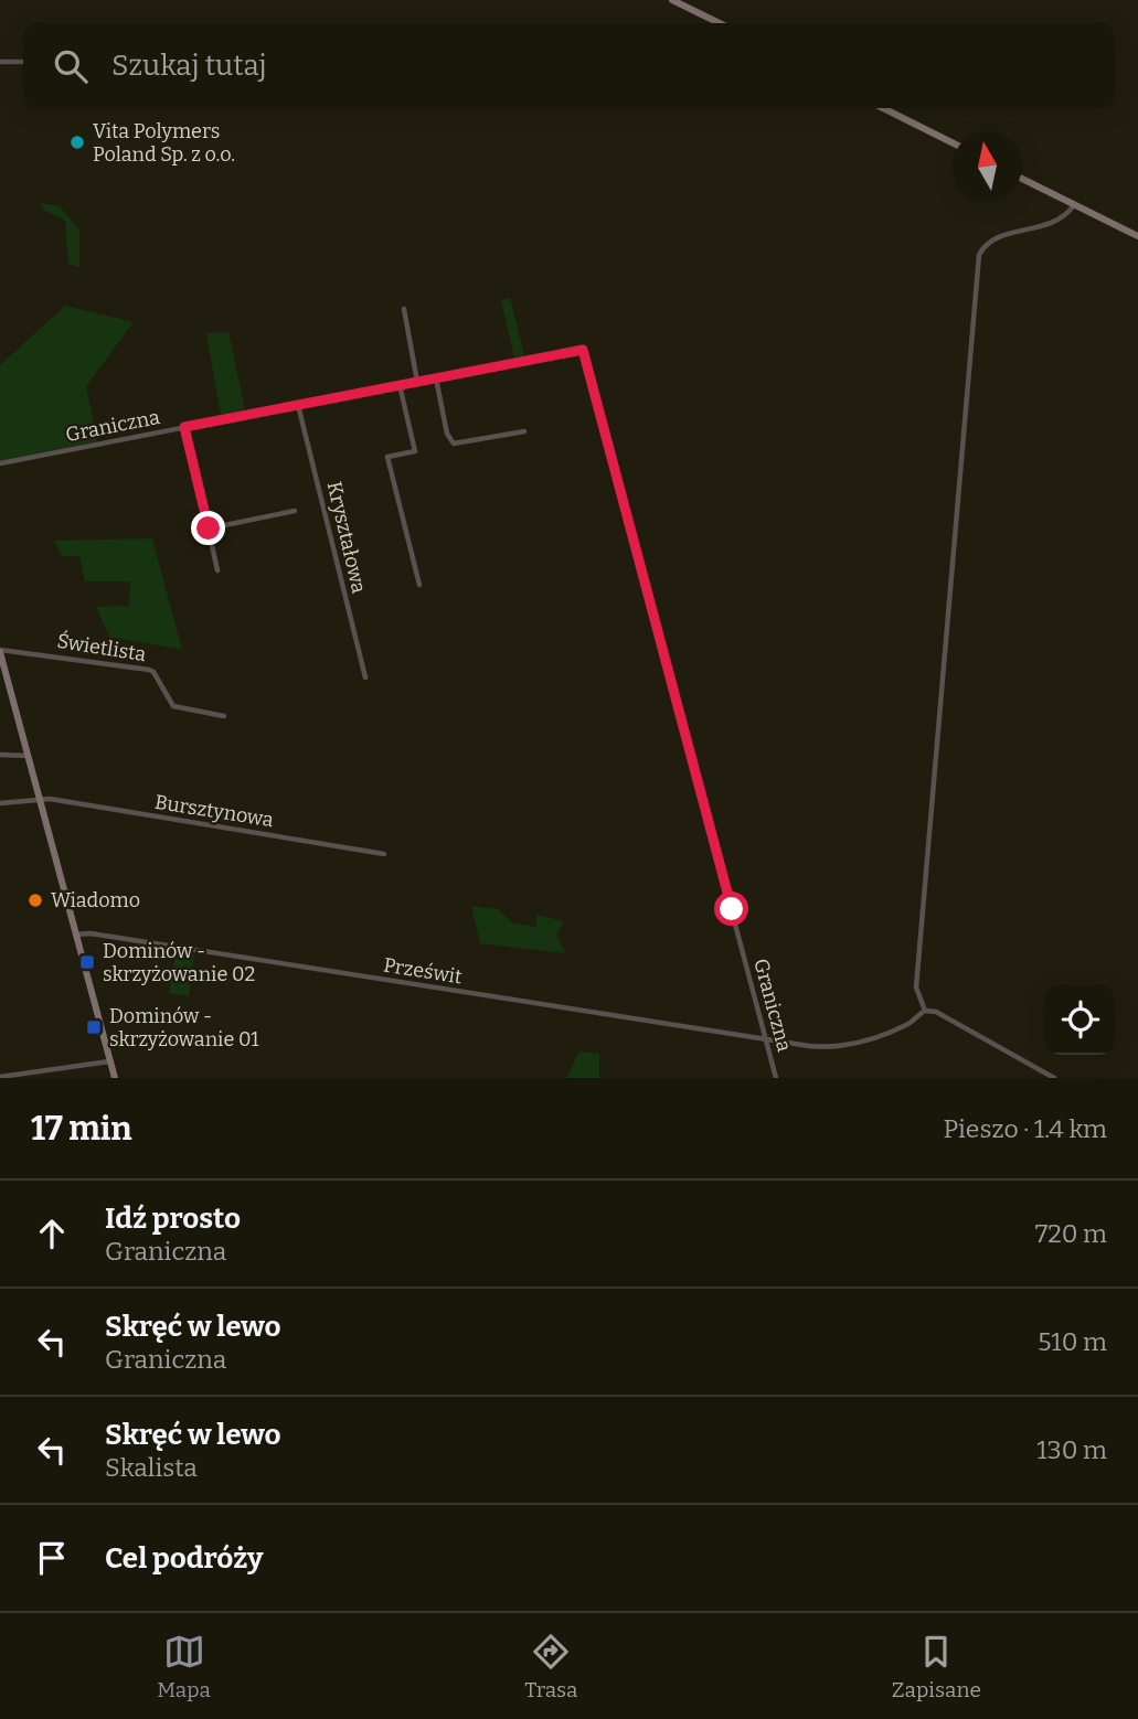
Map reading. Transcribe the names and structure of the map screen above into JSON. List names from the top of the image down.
{
  "streets": {
    "street": [
      "Graniczna",
      "Kryształowa",
      "Świetlista",
      "Bursztynowa",
      "Prześwit"
    ]
  },
  "crossings": [
    ["Graniczna", "Kryształowa"],
    ["Graniczna", "Prześwit"]
  ],
  "places": {
    "other": ["Vita Polymers Poland Sp. z o.o.", "Wiadomo"],
    "transit": ["Dominów - skrzyżowanie 02", "Dominów - skrzyżowanie 01"]
  },
  "north": "top",
  "page": {
    "search": "Szukaj tutaj",
    "heading": ["17 min", "Pieszo · 1.4 km"],
    "list": [
      ["Idź prosto", "Graniczna", "720 m"],
      ["Skręć w lewo", "Graniczna", "510 m"],
      ["Skręć w lewo", "Skalista", "130 m"],
      "Cel podróży"
    ],
    "nav": ["Mapa", "Trasa", "Zapisane"]
  }
}
